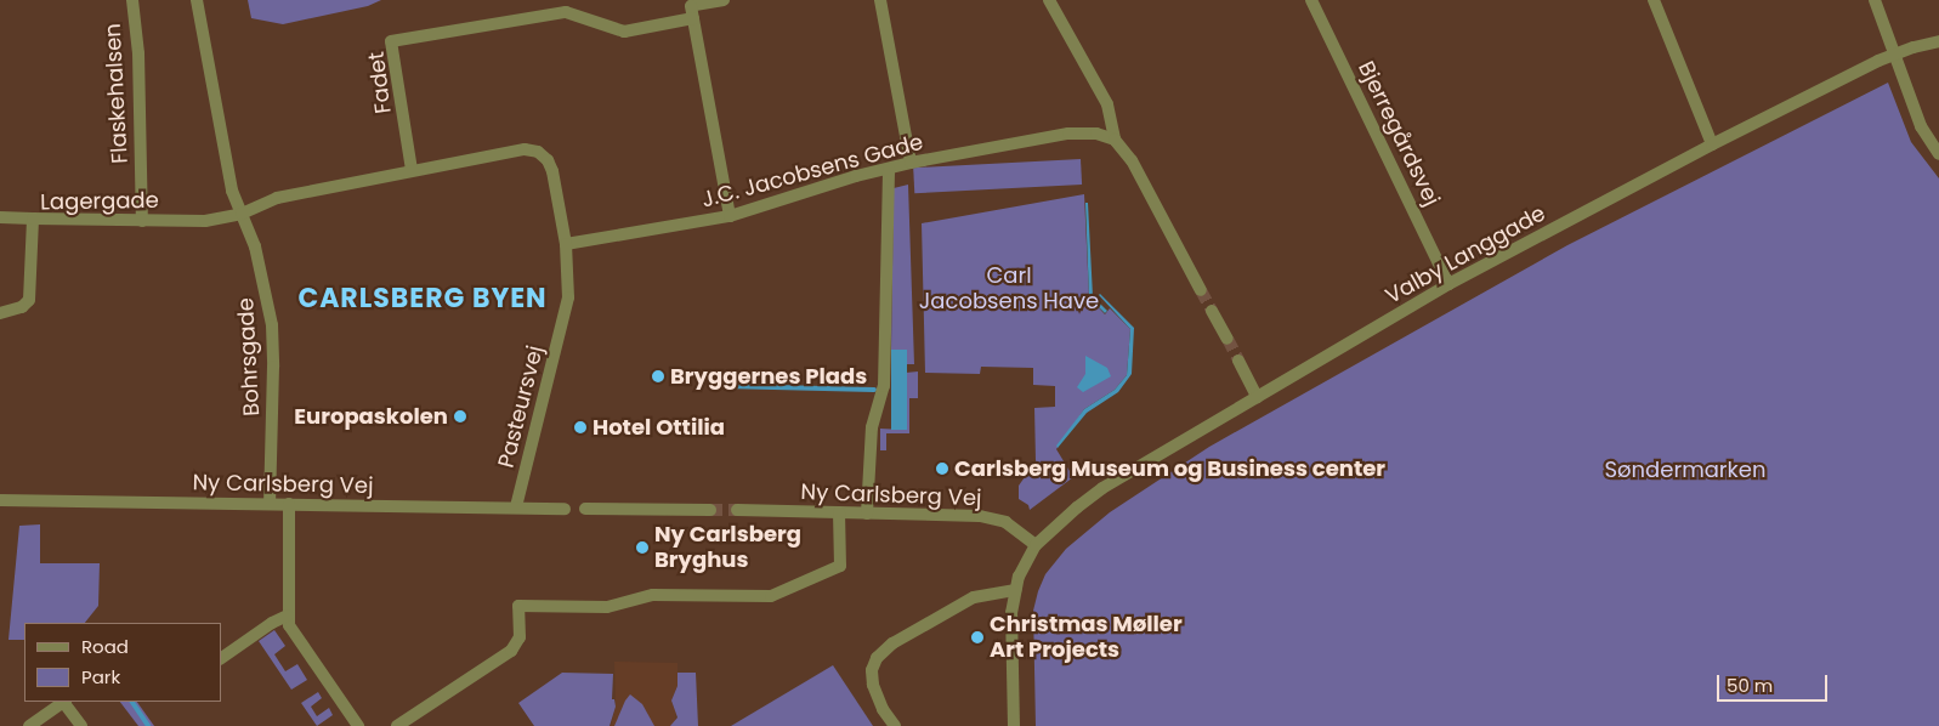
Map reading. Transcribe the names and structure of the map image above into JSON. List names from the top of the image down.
{
  "streets": {
    "street": [
      "Fadet",
      "Flaskehalsen",
      "Bjerregårdsvej",
      "J.C. Jacobsens Gade",
      "Lagergade",
      "Valby Langgade",
      "Bohrsgade",
      "Pasteursvej",
      "Ny Carlsberg Vej"
    ]
  },
  "crossings": [
    ["Fadet", "Lagergade"],
    ["Fadet", "Pasteursvej"],
    ["Flaskehalsen", "Lagergade"],
    ["Bjerregårdsvej", "Valby Langgade"],
    ["J.C. Jacobsens Gade", "Pasteursvej"],
    ["Lagergade", "Bohrsgade"],
    ["Lagergade", "Pasteursvej"],
    ["Valby Langgade", "Ny Carlsberg Vej"],
    ["Bohrsgade", "Ny Carlsberg Vej"],
    ["Pasteursvej", "Ny Carlsberg Vej"]
  ],
  "districts": ["CARLSBERG BYEN"],
  "parks": ["Carl Jacobsens Have", "Søndermarken"],
  "places": [
    "Bryggernes Plads",
    "Europaskolen",
    "Hotel Ottilia",
    "Carlsberg Museum og Business center",
    "Ny Carlsberg Bryghus",
    "Christmas Møller Art Projects"
  ],
  "legend": ["Road", "Park"],
  "scale_bar": "50 m"
}
